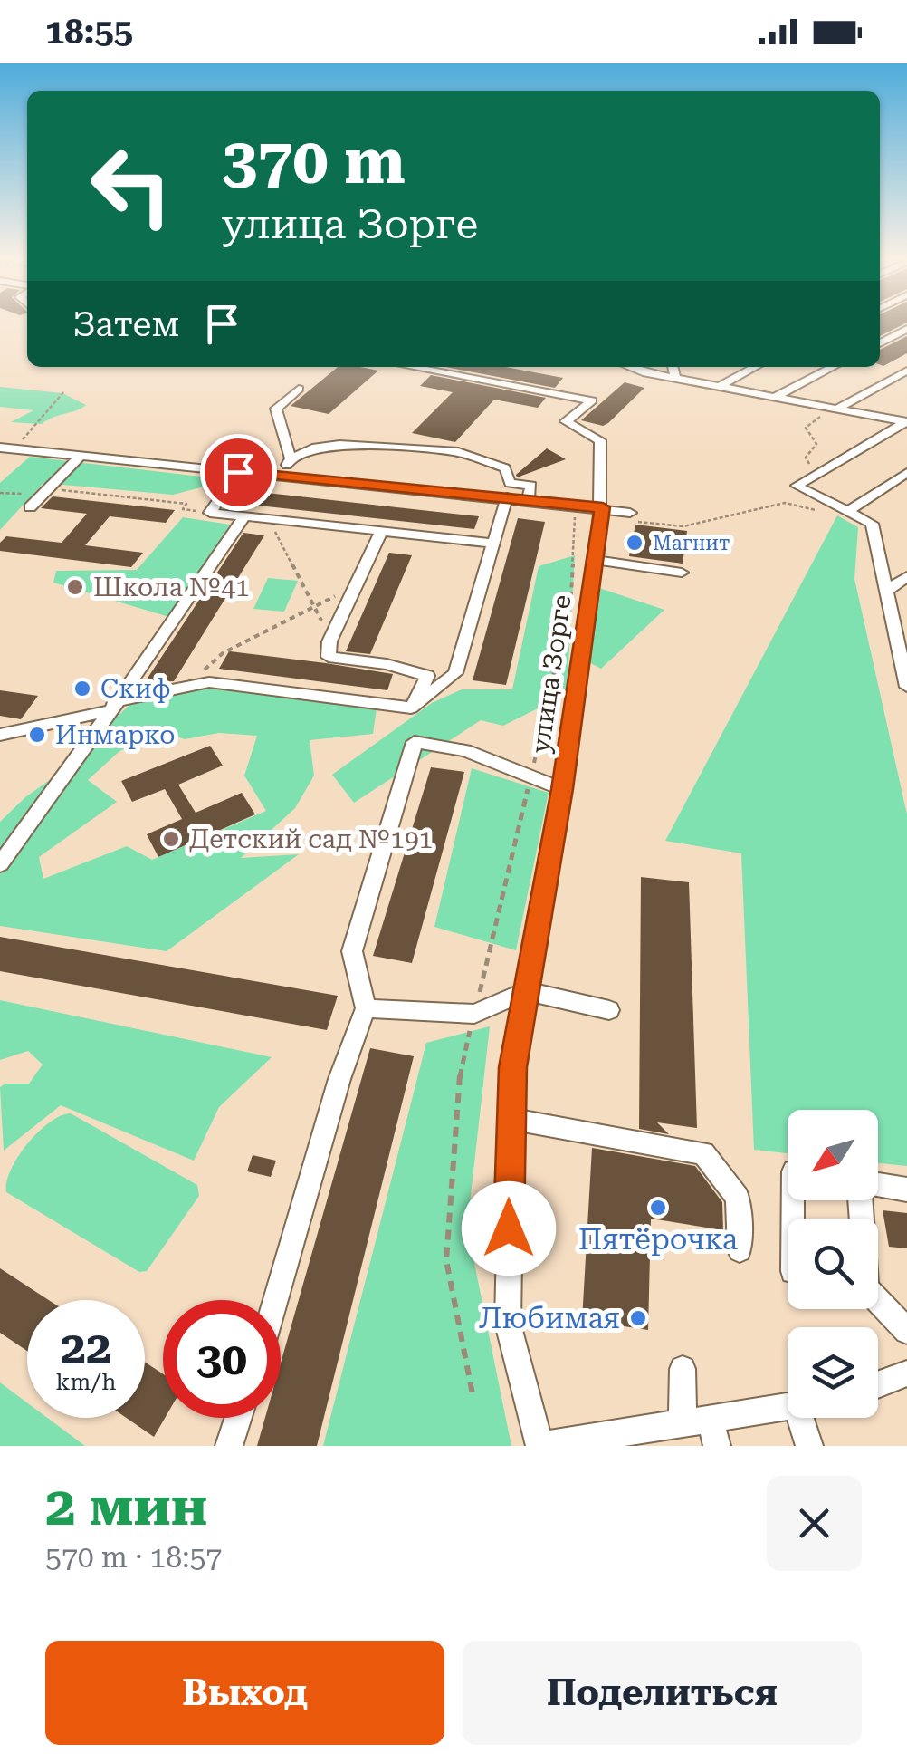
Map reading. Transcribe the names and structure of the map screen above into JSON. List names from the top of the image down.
{
  "streets": {
    "street": ["улица Зорге"]
  },
  "places": [
    "Магнит",
    "Школа №41",
    "Скиф",
    "Инмарко",
    "Детский сад №191",
    "Пятёрочка",
    "Любимая"
  ],
  "north": "bottom left",
  "page": {
    "status": "18:55",
    "turn": ["370 m", "улица Зорге"],
    "then": "Затем",
    "speed": "22 km/h",
    "limit": "30",
    "heading": ["2 мин", "570 m · 18:57"],
    "buttons": ["Выход", "Поделиться"]
  }
}
